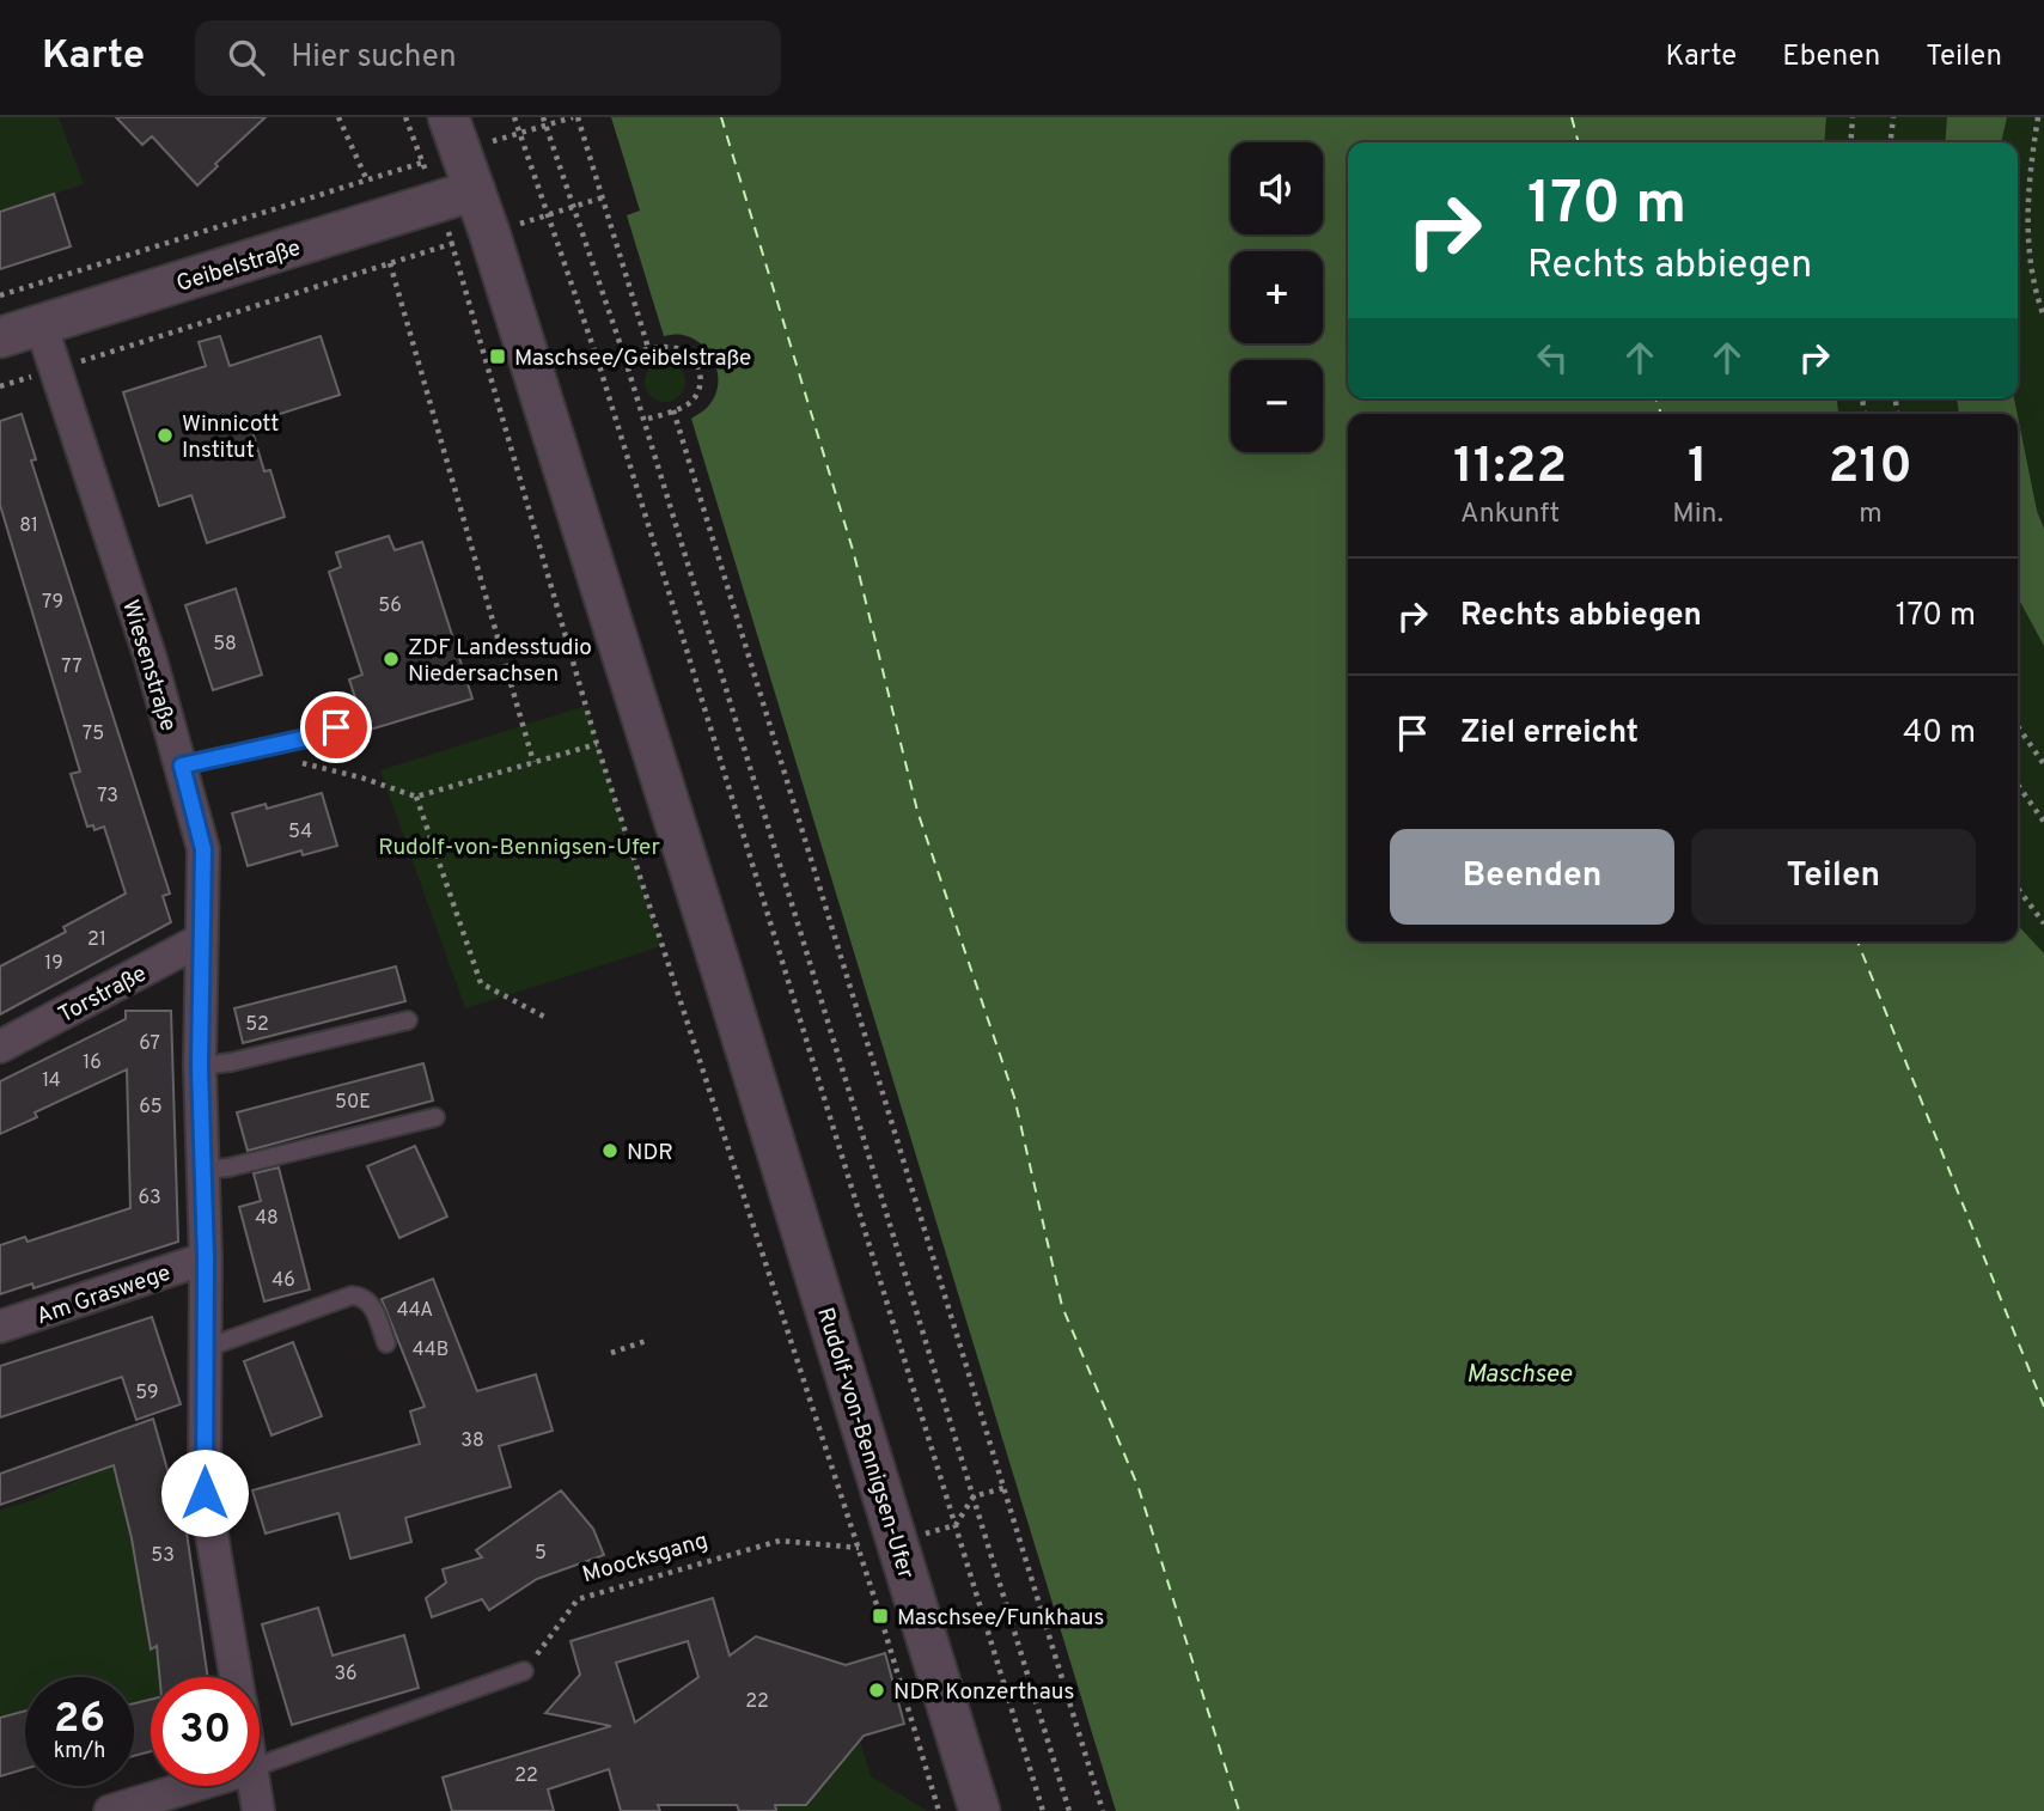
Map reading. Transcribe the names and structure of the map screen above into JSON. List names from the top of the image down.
{
  "streets": {
    "street": [
      "Geibelstraße",
      "Wiesenstraße",
      "Torstraße",
      "Am Graswege",
      "Rudolf-von-Bennigsen-Ufer"
    ],
    "path": ["Moocksgang"]
  },
  "crossings": [
    ["Geibelstraße", "Wiesenstraße"],
    ["Geibelstraße", "Rudolf-von-Bennigsen-Ufer"],
    ["Wiesenstraße", "Torstraße"],
    ["Wiesenstraße", "Am Graswege"],
    ["Rudolf-von-Bennigsen-Ufer", "Moocksgang"]
  ],
  "water": ["Maschsee"],
  "parks": ["Rudolf-von-Bennigsen-Ufer"],
  "places": {
    "transit": ["Maschsee/Geibelstraße", "Maschsee/Funkhaus"],
    "other": [
      "Winnicott Institut",
      "ZDF Landesstudio Niedersachsen",
      "NDR",
      "NDR Konzerthaus"
    ]
  },
  "house_numbers": [
    "81",
    "79",
    "56",
    "58",
    "77",
    "75",
    "73",
    "54",
    "21",
    "19",
    "52",
    "67",
    "16",
    "14",
    "50E",
    "65",
    "63",
    "48",
    "46",
    "44A",
    "44B",
    "59",
    "38",
    "5",
    "53",
    "36",
    "22",
    "22"
  ],
  "page": {
    "header": "Karte",
    "search": "Hier suchen",
    "nav": ["Karte", "Ebenen", "Teilen"],
    "map_buttons": ["+", "−"],
    "turn": ["170 m", "Rechts abbiegen"],
    "eta": [
      "11:22",
      "Ankunft",
      "1",
      "Min.",
      "210",
      "m"
    ],
    "list": [
      {
        "name": "Rechts abbiegen",
        "value": "170 m"
      },
      {
        "name": "Ziel erreicht",
        "value": "40 m"
      }
    ],
    "buttons": ["Beenden", "Teilen"],
    "speed": "26 km/h",
    "limit": "30"
  }
}
